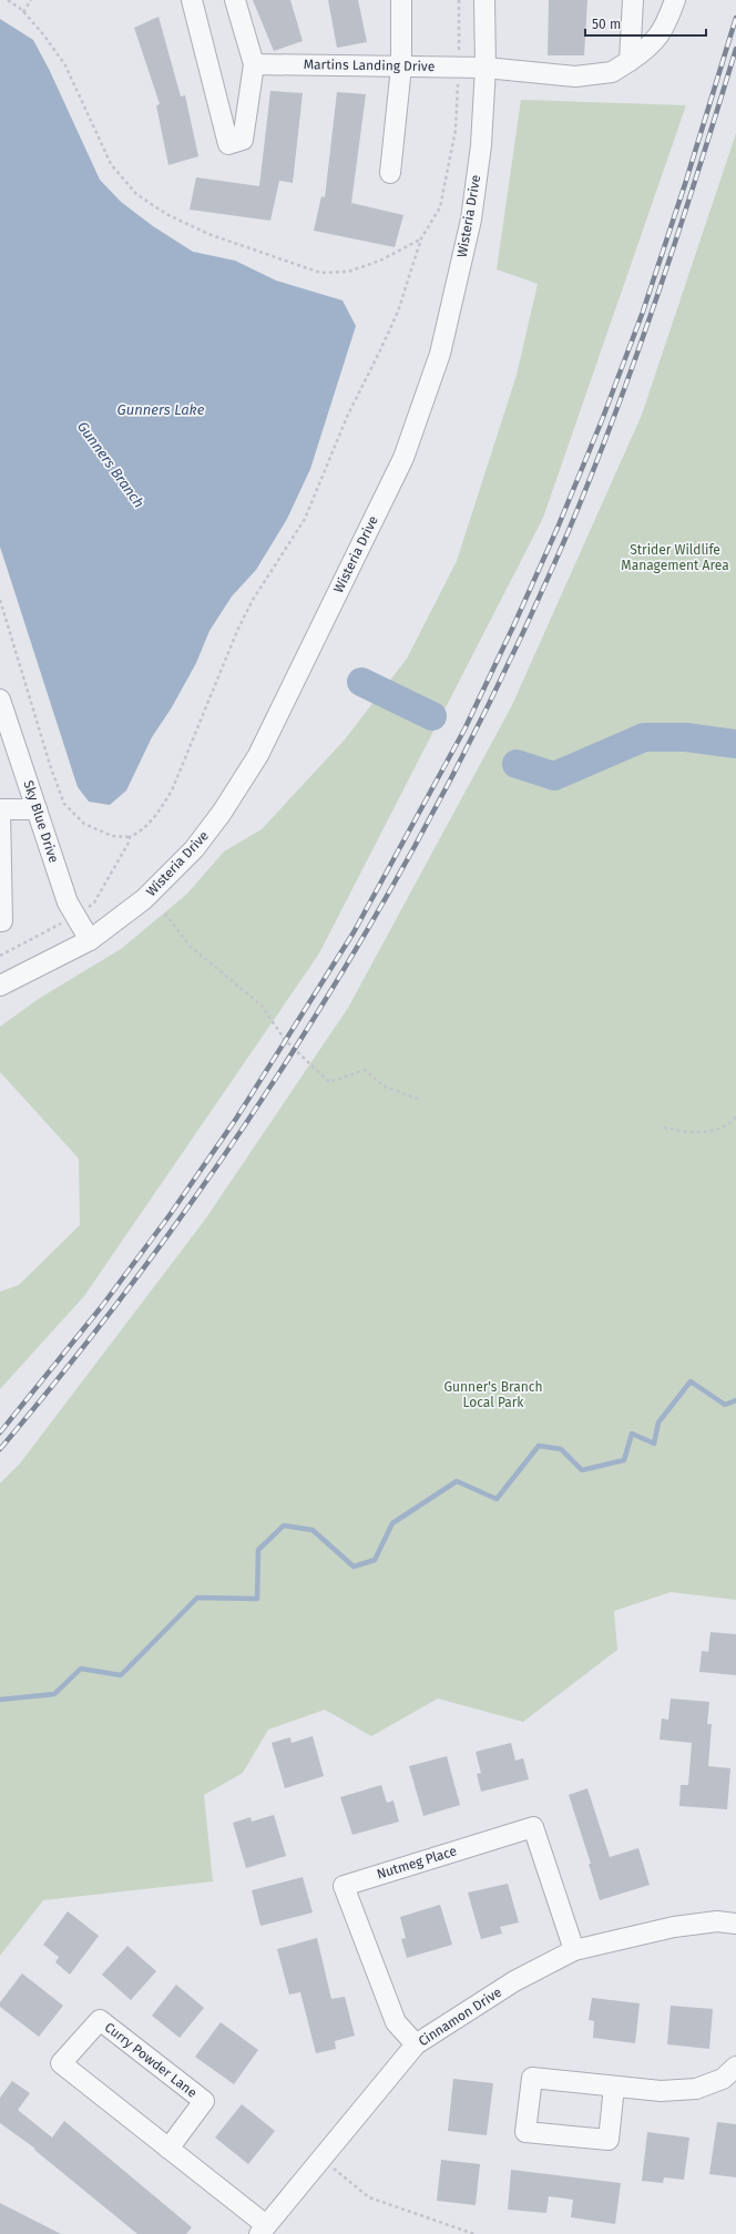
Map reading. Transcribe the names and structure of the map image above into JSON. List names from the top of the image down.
{
  "streets": {
    "street": [
      "Martins Landing Drive",
      "Wisteria Drive",
      "Sky Blue Drive",
      "Nutmeg Place",
      "Cinnamon Drive",
      "Curry Powder Lane"
    ]
  },
  "crossings": [
    ["Martins Landing Drive", "Wisteria Drive"],
    ["Wisteria Drive", "Sky Blue Drive"],
    ["Nutmeg Place", "Cinnamon Drive"],
    ["Cinnamon Drive", "Curry Powder Lane"]
  ],
  "water": ["Gunners Lake", "Gunners Branch"],
  "parks": ["Strider Wildlife Management Area", "Gunner's Branch Local Park"],
  "scale_bar": "50 m"
}
